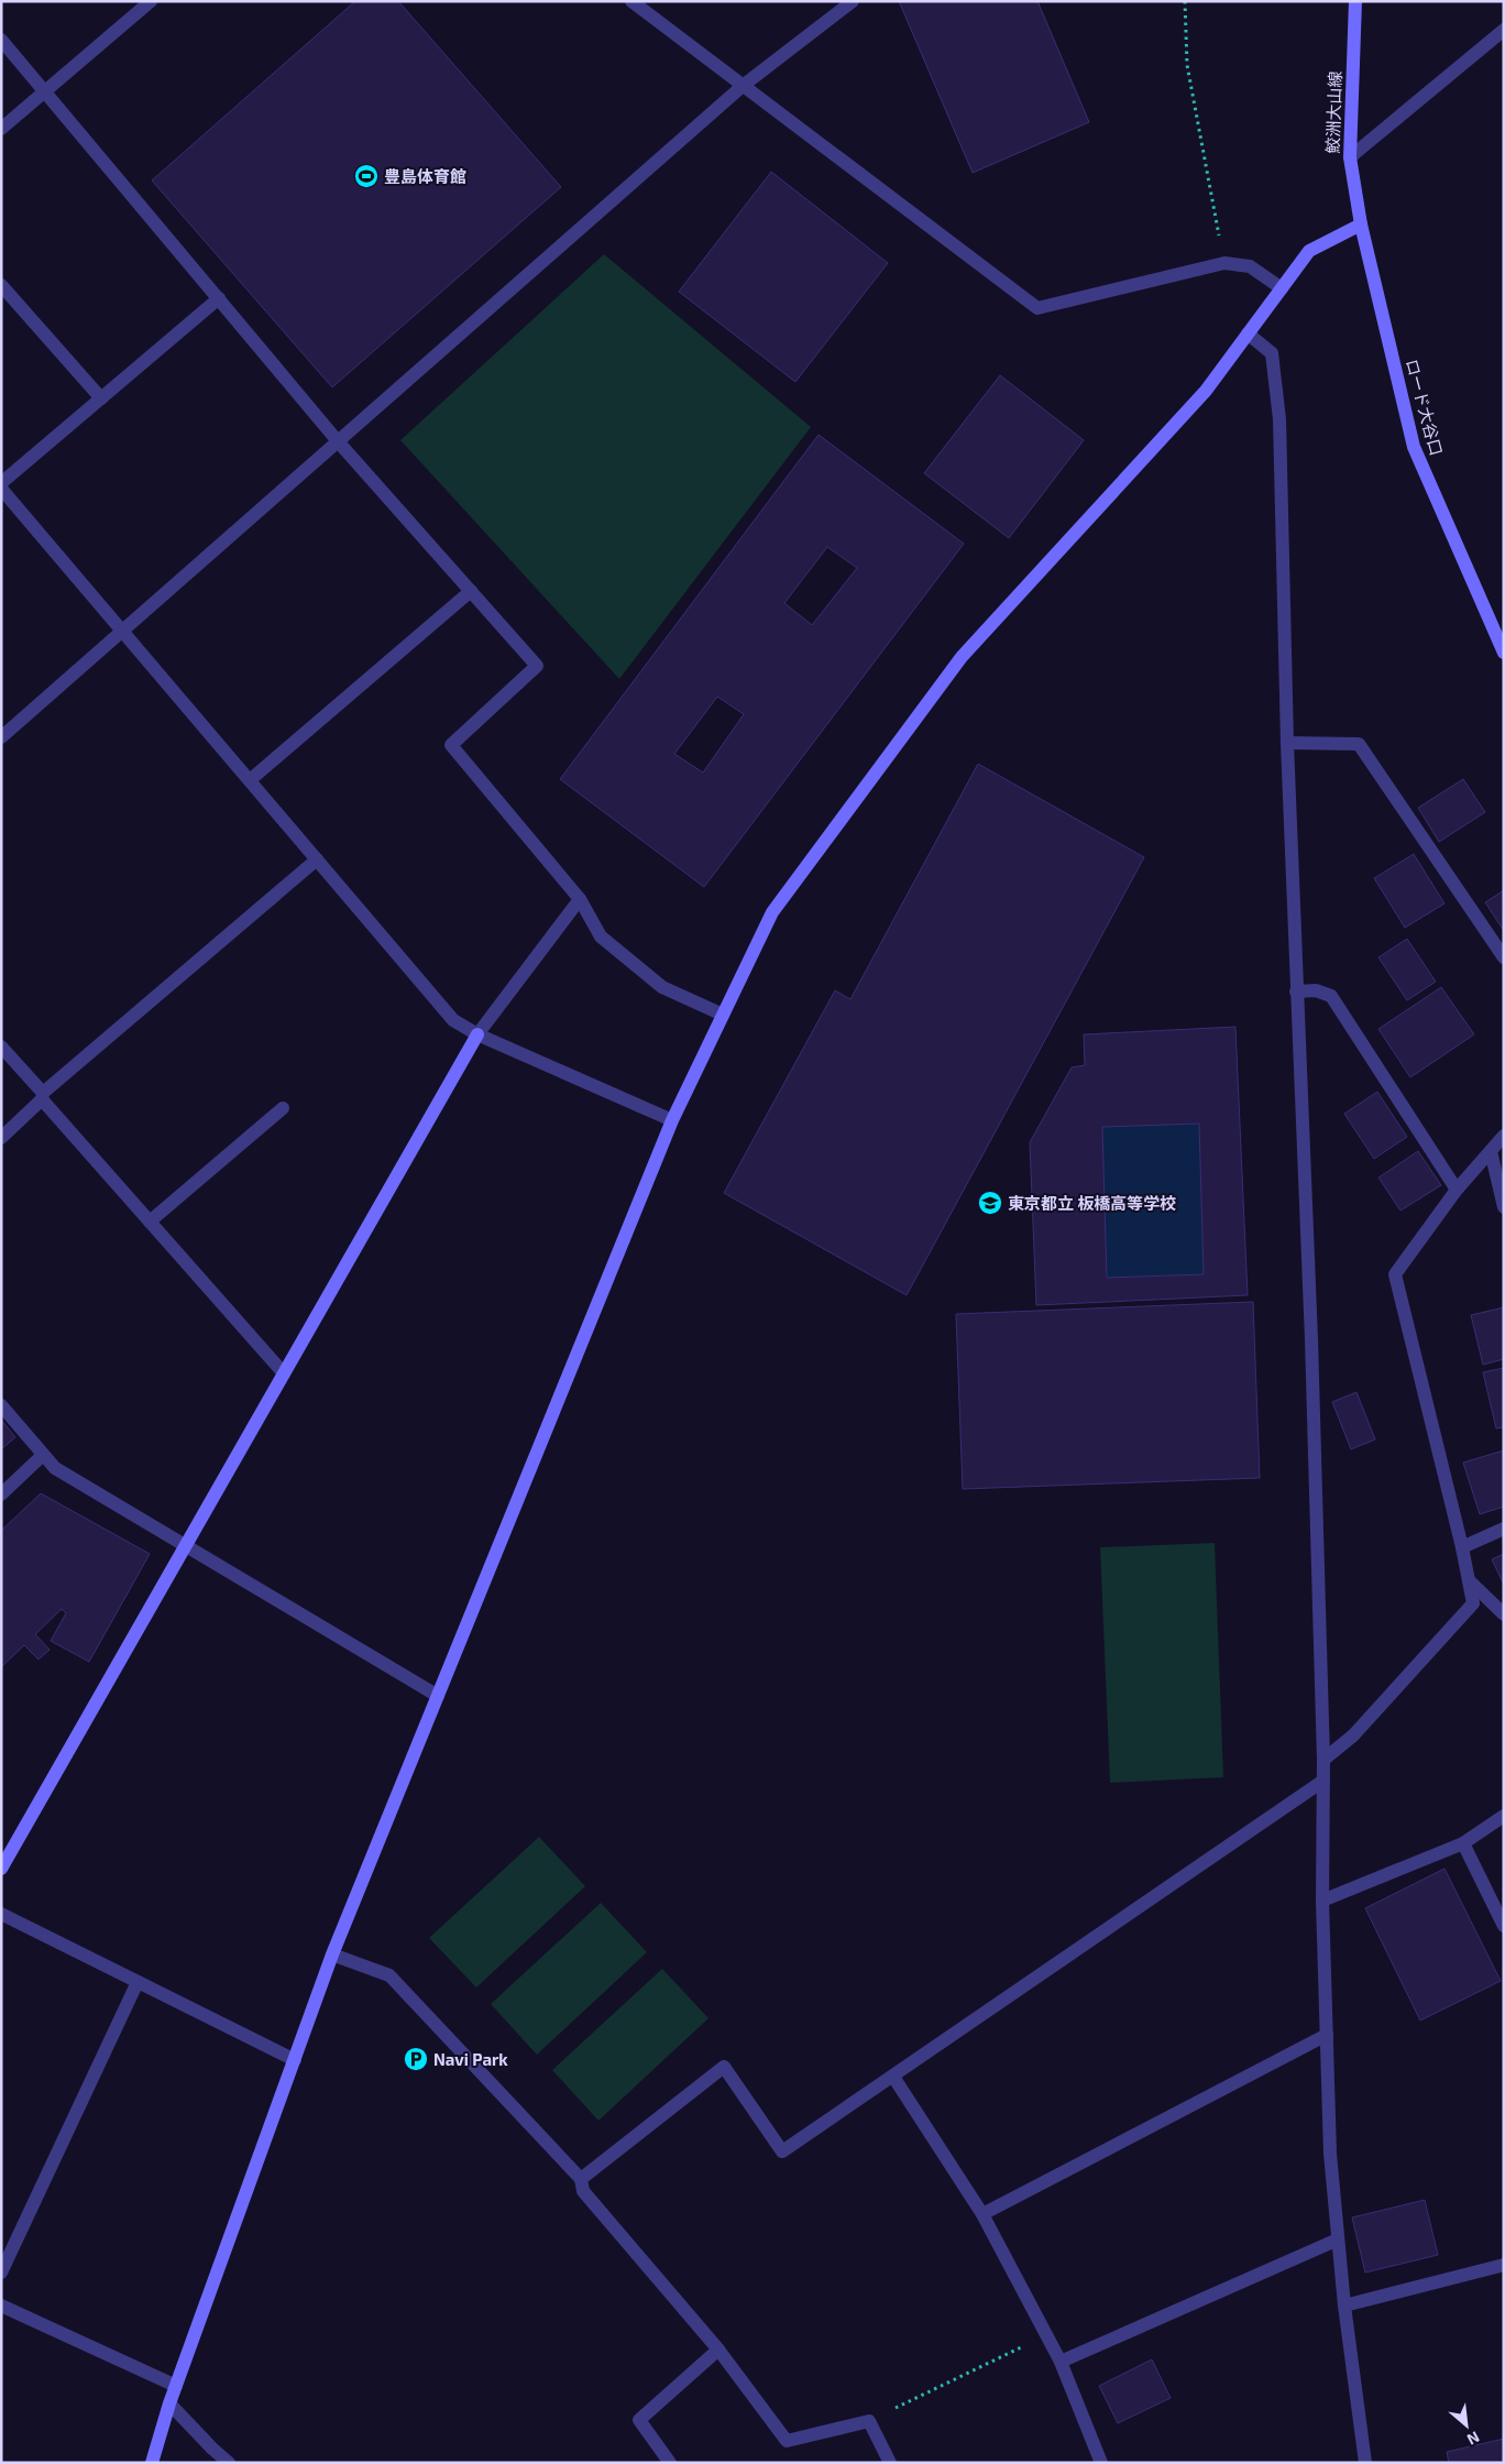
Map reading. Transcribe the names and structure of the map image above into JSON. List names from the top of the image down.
{
  "streets": {
    "street": ["鮫洲大山線", "ロード大谷口"]
  },
  "crossings": [
    ["鮫洲大山線", "ロード大谷口"]
  ],
  "places": {
    "sports": ["豊島体育館"],
    "school or university": ["東京都立 板橋高等学校"],
    "parking": ["Navi Park"]
  },
  "north": "bottom right"
}
